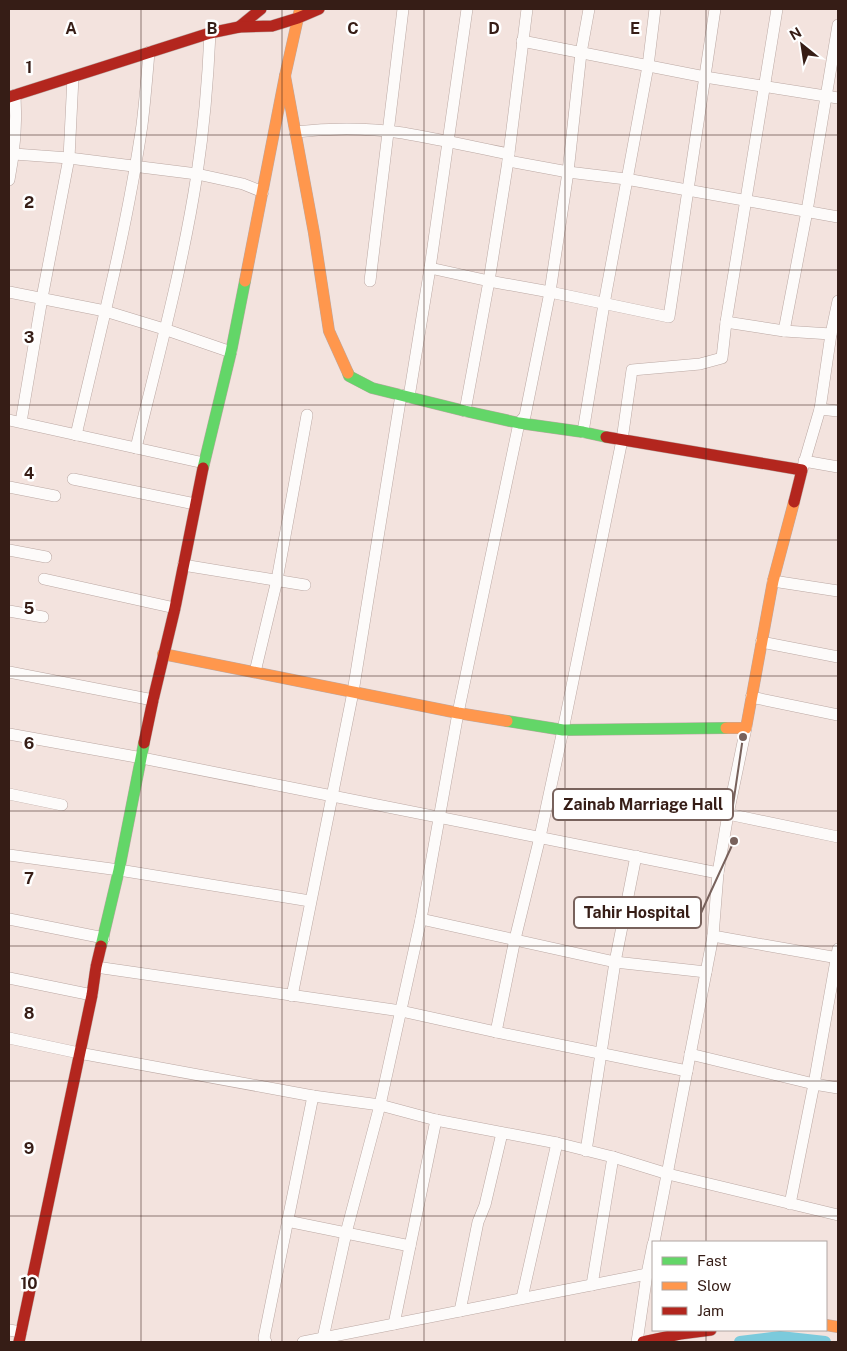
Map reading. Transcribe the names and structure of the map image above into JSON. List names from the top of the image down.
{
  "places": ["Zainab Marriage Hall", "Tahir Hospital"],
  "legend": ["Fast", "Slow", "Jam"],
  "north": "top left",
  "grid": {
    "columns": [
      "A",
      "B",
      "C",
      "D",
      "E"
    ],
    "rows": [
      "1",
      "2",
      "3",
      "4",
      "5",
      "6",
      "7",
      "8",
      "9",
      "10"
    ]
  }
}
